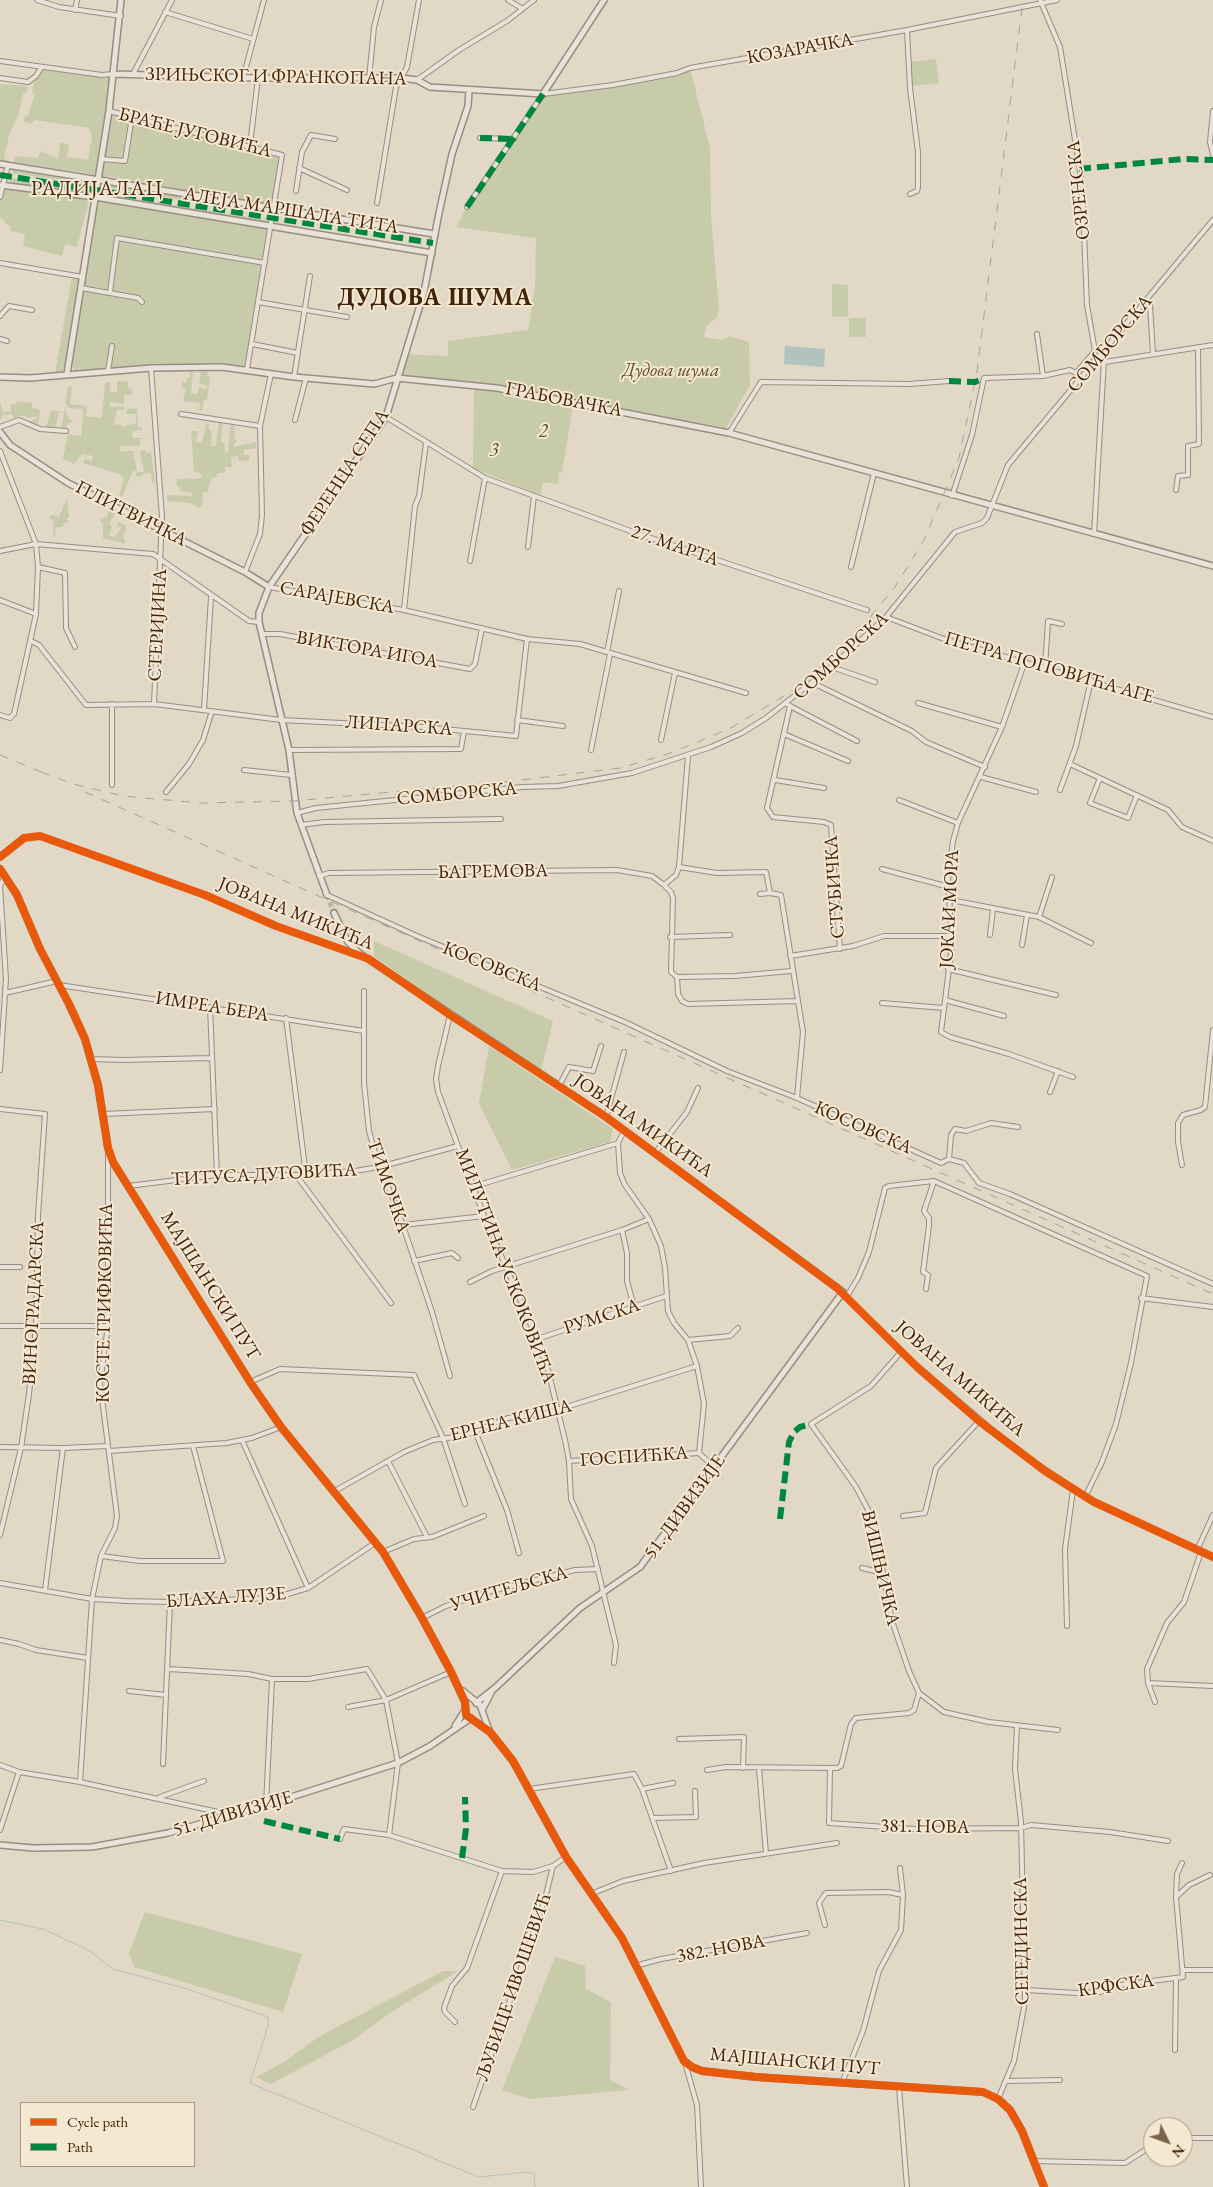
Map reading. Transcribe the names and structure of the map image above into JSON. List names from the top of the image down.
{
  "streets": {
    "street": [
      "КОЗАРАЧКА",
      "ЗРИЊСКОГ И ФРАНКОПАНА",
      "БРАЋЕ ЈУГОВИЋА",
      "ОЗРЕНСКА",
      "АЛЕЈА МАРШАЛА ТИТА",
      "СОМБОРСКА",
      "ГРАБОВАЧКА",
      "ФЕРЕНЦА СЕПА",
      "ПЛИТВИЧКА",
      "27. МАРТА",
      "САРАЈЕВСКА",
      "СТЕРИЈИНА",
      "ВИКТОРА ИГОА",
      "ПЕТРА ПОПОВИЋА АГЕ",
      "ЛИПАРСКА",
      "БАГРЕМОВА",
      "СТУБИЧКА",
      "ЈОКАИ МОРА",
      "ЈОВАНА МИКИЋА",
      "КОСОВСКА",
      "ИМРЕА БЕРА",
      "ТИТУСА ДУГОВИЋА",
      "ТИМОЧКА",
      "МИЛУТИНА УСКОКОВИЋА",
      "МАЈШАНСКИ ПУТ",
      "ВИНОГРАДАРСКА",
      "КОСТЕ ТРИФКОВИЋА",
      "РУМСКА",
      "ЕРНЕА КИША",
      "ГОСПИЋКА",
      "51. ДИВИЗИЈЕ",
      "ВИШЊИЧКА",
      "УЧИТЕЉСКА",
      "БЛАХА ЛУЈЗЕ",
      "381. НОВА",
      "СЕГЕДИНСКА",
      "382. НОВА",
      "КРФСКА",
      "ЉУБИЦЕ ИВОШЕВИЋ"
    ]
  },
  "crossings": [
    ["КОЗАРАЧКА", "ЗРИЊСКОГ И ФРАНКОПАНА"],
    ["КОЗАРАЧКА", "ОЗРЕНСКА"],
    ["ЗРИЊСКОГ И ФРАНКОПАНА", "ФЕРЕНЦА СЕПА"],
    ["БРАЋЕ ЈУГОВИЋА", "АЛЕЈА МАРШАЛА ТИТА"],
    ["АЛЕЈА МАРШАЛА ТИТА", "ФЕРЕНЦА СЕПА"],
    ["СОМБОРСКА", "ГРАБОВАЧКА"],
    ["СОМБОРСКА", "ПЕТРА ПОПОВИЋА АГЕ"],
    ["СОМБОРСКА", "СТУБИЧКА"],
    ["СОМБОРСКА", "КОСОВСКА"],
    ["ГРАБОВАЧКА", "ФЕРЕНЦА СЕПА"],
    ["ГРАБОВАЧКА", "СТЕРИЈИНА"],
    ["ФЕРЕНЦА СЕПА", "ПЛИТВИЧКА"],
    ["ФЕРЕНЦА СЕПА", "27. МАРТА"],
    ["ФЕРЕНЦА СЕПА", "САРАЈЕВСКА"],
    ["ФЕРЕНЦА СЕПА", "КОСОВСКА"],
    ["ПЛИТВИЧКА", "САРАЈЕВСКА"],
    ["ПЛИТВИЧКА", "СТЕРИЈИНА"],
    ["ПЛИТВИЧКА", "КОСОВСКА"],
    ["27. МАРТА", "САРАЈЕВСКА"],
    ["САРАЈЕВСКА", "ВИКТОРА ИГОА"],
    ["САРАЈЕВСКА", "КОСОВСКА"],
    ["СТЕРИЈИНА", "ЛИПАРСКА"],
    ["ВИКТОРА ИГОА", "КОСОВСКА"],
    ["ПЕТРА ПОПОВИЋА АГЕ", "ЈОКАИ МОРА"],
    ["ЛИПАРСКА", "КОСОВСКА"],
    ["БАГРЕМОВА", "КОСОВСКА"],
    ["ЈОВАНА МИКИЋА", "МИЛУТИНА УСКОКОВИЋА"],
    ["ЈОВАНА МИКИЋА", "51. ДИВИЗИЈЕ"],
    ["ЈОВАНА МИКИЋА", "ВИШЊИЧКА"],
    ["ИМРЕА БЕРА", "ТИМОЧКА"],
    ["ИМРЕА БЕРА", "МАЈШАНСКИ ПУТ"],
    ["ТИТУСА ДУГОВИЋА", "ТИМОЧКА"],
    ["ТИТУСА ДУГОВИЋА", "МИЛУТИНА УСКОКОВИЋА"],
    ["ТИТУСА ДУГОВИЋА", "МАЈШАНСКИ ПУТ"],
    ["МИЛУТИНА УСКОКОВИЋА", "РУМСКА"],
    ["МИЛУТИНА УСКОКОВИЋА", "ЕРНЕА КИША"],
    ["МИЛУТИНА УСКОКОВИЋА", "ГОСПИЋКА"],
    ["МИЛУТИНА УСКОКОВИЋА", "51. ДИВИЗИЈЕ"],
    ["МИЛУТИНА УСКОКОВИЋА", "УЧИТЕЉСКА"],
    ["МАЈШАНСКИ ПУТ", "КОСТЕ ТРИФКОВИЋА"],
    ["МАЈШАНСКИ ПУТ", "ЕРНЕА КИША"],
    ["МАЈШАНСКИ ПУТ", "51. ДИВИЗИЈЕ"],
    ["МАЈШАНСКИ ПУТ", "УЧИТЕЉСКА"],
    ["МАЈШАНСКИ ПУТ", "БЛАХА ЛУЈЗЕ"],
    ["МАЈШАНСКИ ПУТ", "СЕГЕДИНСКА"],
    ["МАЈШАНСКИ ПУТ", "382. НОВА"],
    ["КОСТЕ ТРИФКОВИЋА", "БЛАХА ЛУЈЗЕ"],
    ["381. НОВА", "СЕГЕДИНСКА"],
    ["СЕГЕДИНСКА", "КРФСКА"]
  ],
  "districts": ["РАДИЈАЛАЦ", "ДУДОВА ШУМА"],
  "parks": ["Дудова шума", "2", "3"],
  "legend": ["Cycle path", "Path"],
  "north": "bottom right"
}
